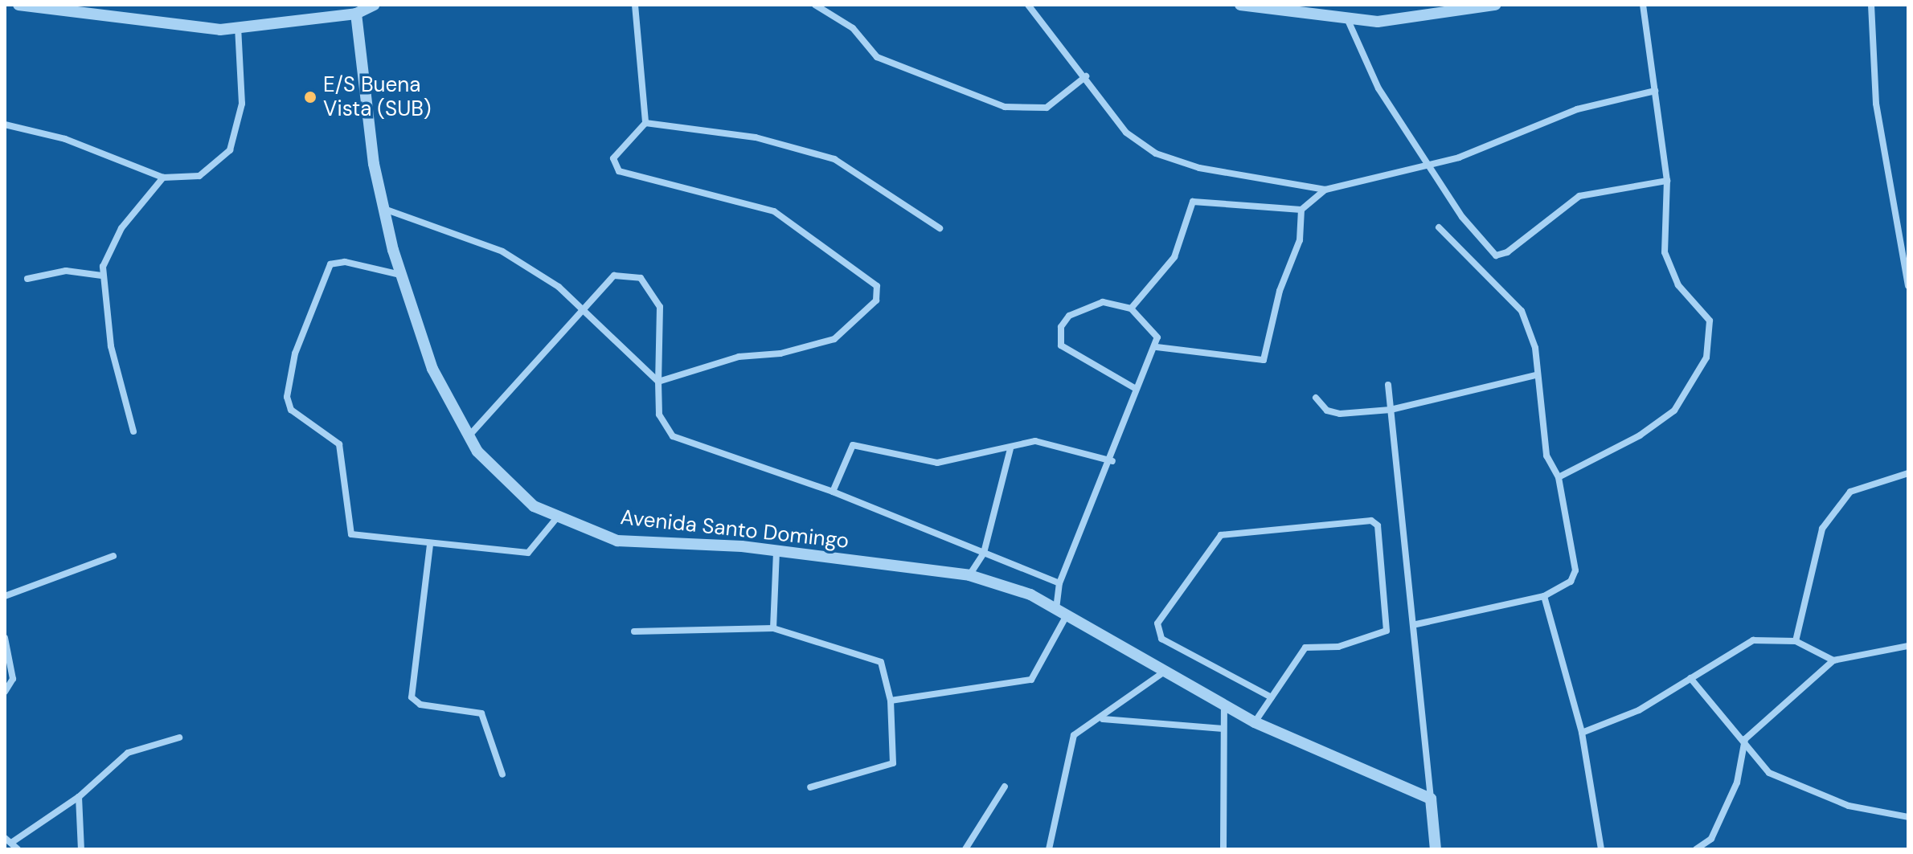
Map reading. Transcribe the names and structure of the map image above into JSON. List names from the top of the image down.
{
  "streets": {
    "street": ["Avenida Santo Domingo"]
  },
  "places": ["E/S Buena Vista (SUB)"]
}
